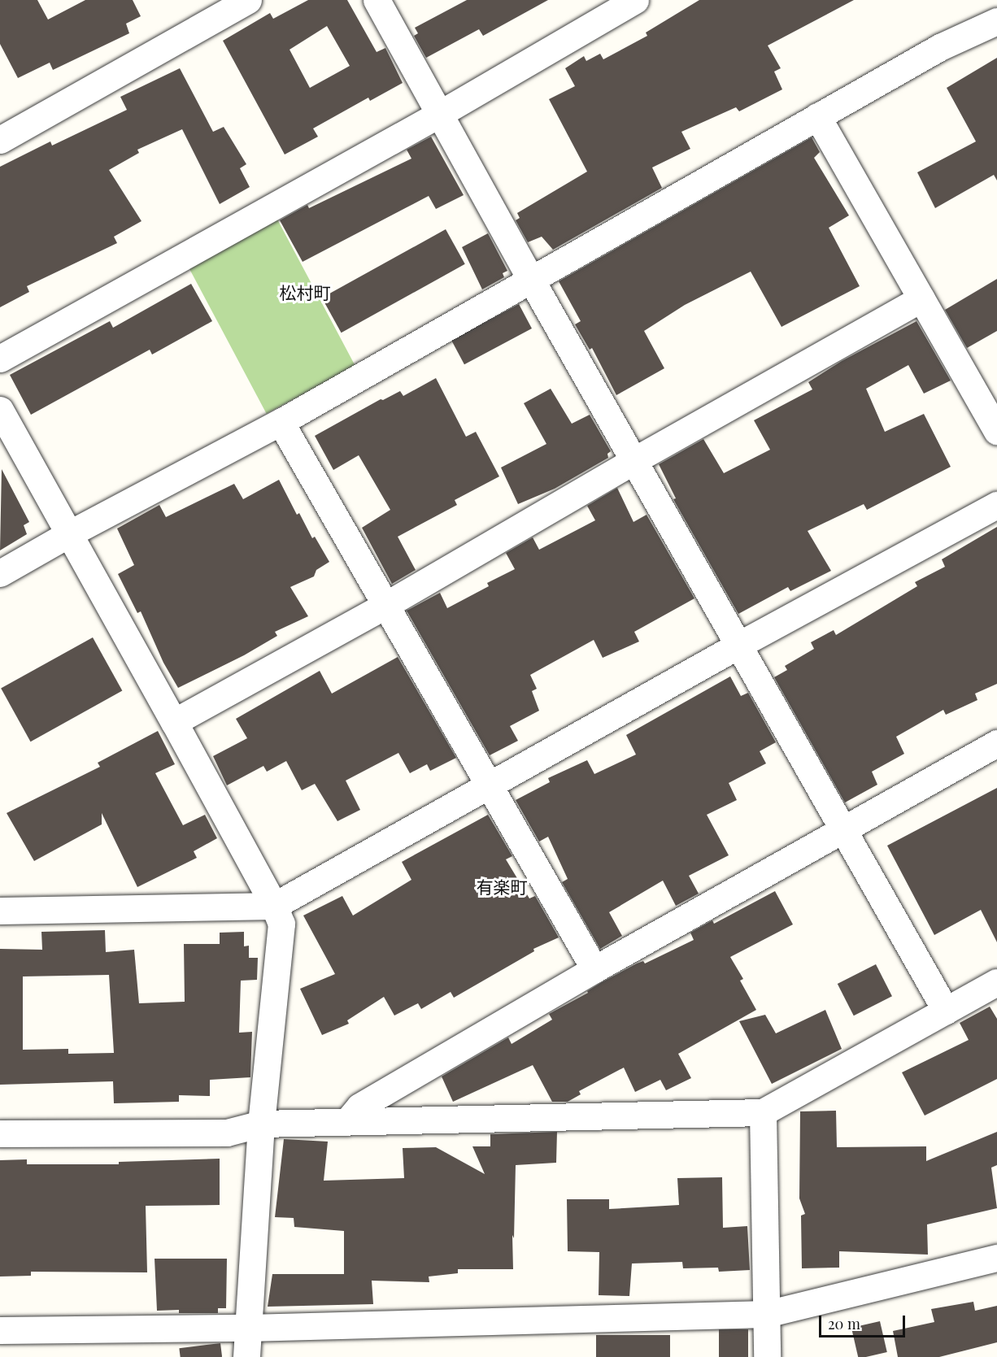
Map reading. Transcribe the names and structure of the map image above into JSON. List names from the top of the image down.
{
  "districts": ["松村町", "有楽町"],
  "scale_bar": "20 m"
}
